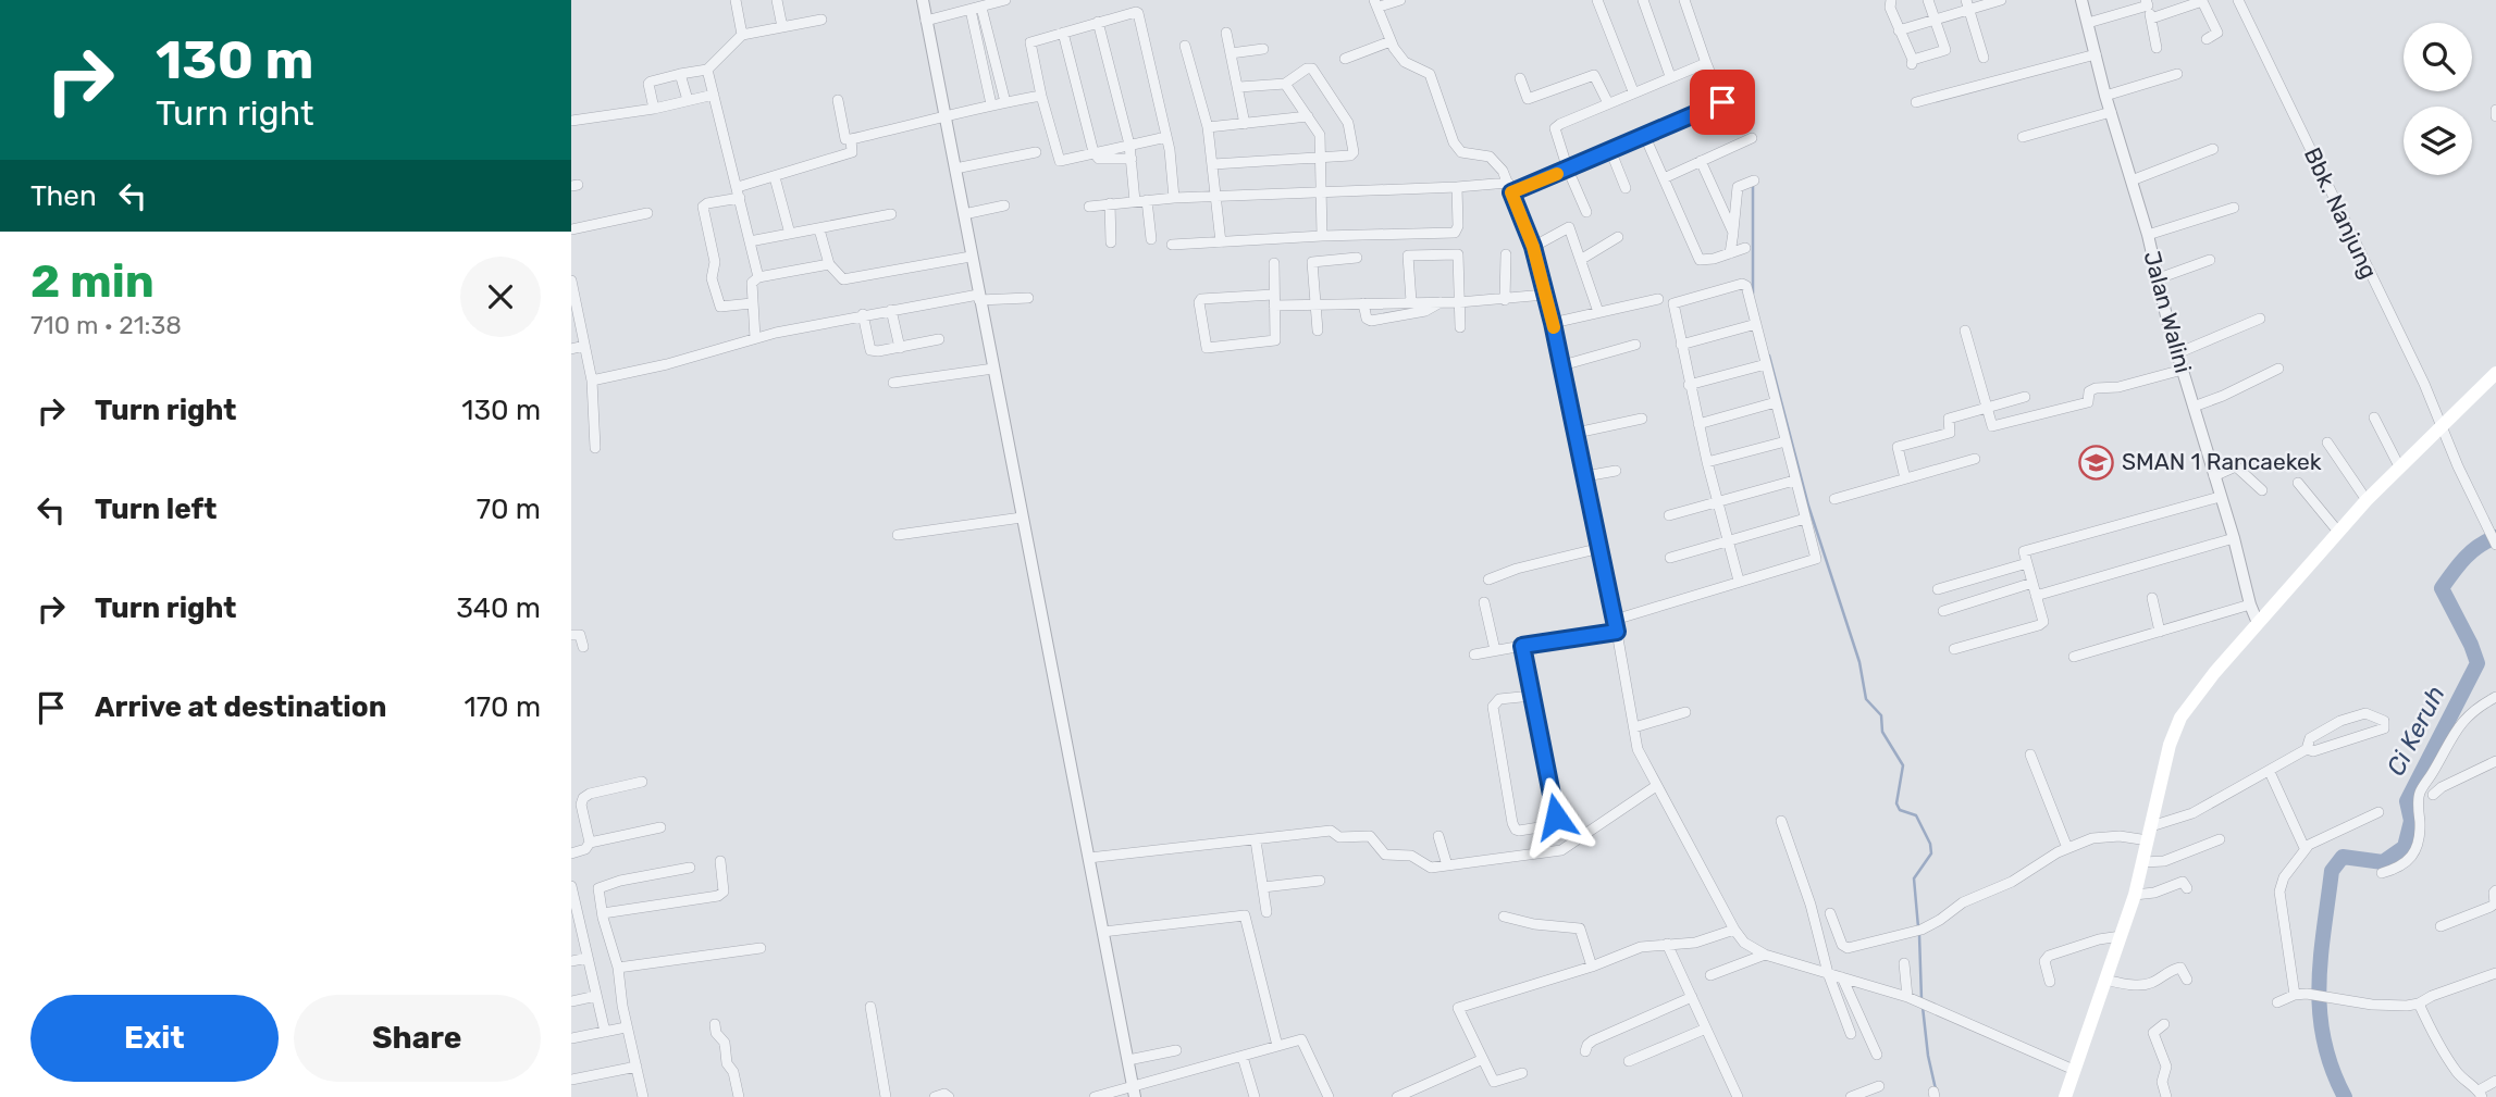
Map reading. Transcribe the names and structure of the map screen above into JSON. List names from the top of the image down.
{
  "streets": {
    "street": ["Bbk. Nanjung", "Jalan Walini"]
  },
  "water": ["Ci Keruh"],
  "places": {
    "school or university": ["SMAN 1 Rancaekek"]
  },
  "page": {
    "turn": ["130 m", "Turn right"],
    "then": "Then",
    "heading": ["2 min", "710 m · 21:38"],
    "list": [
      {
        "name": "Turn right",
        "value": "130 m"
      },
      {
        "name": "Turn left",
        "value": "70 m"
      },
      {
        "name": "Turn right",
        "value": "340 m"
      },
      {
        "name": "Arrive at destination",
        "value": "170 m"
      }
    ],
    "buttons": ["Exit", "Share"]
  }
}
